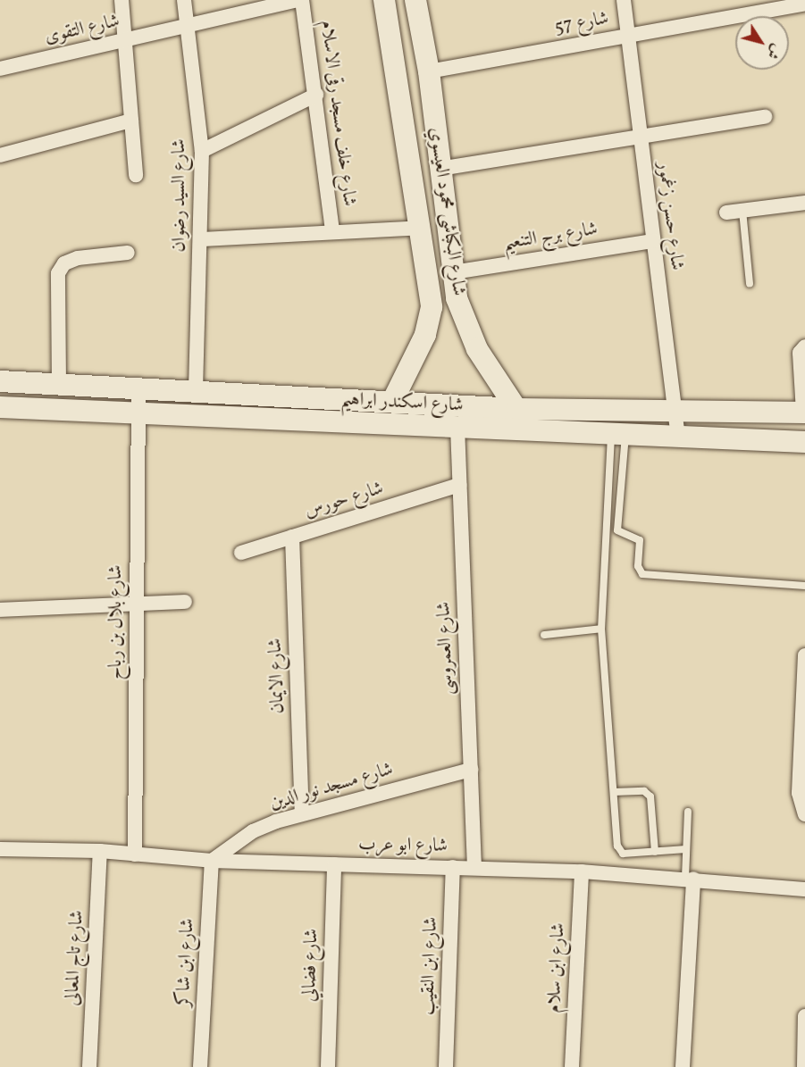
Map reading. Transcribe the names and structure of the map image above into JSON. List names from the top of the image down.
{
  "streets": {
    "street": [
      "شارع 57",
      "شارع التقوى",
      "شارع خلف مسجد رقى الاسلام",
      "شارع السيد رضوان",
      "شارع البكباشى محمود العيسوي",
      "شارع حسن زغمور",
      "شارع برج التنعيم",
      "شارع اسكندر ابراهيم",
      "شارع حورس",
      "شارع بلال بن رباح",
      "شارع العمروسى",
      "شارع الايمان",
      "شارع مسجد نور الدين",
      "شارع ابو عرب",
      "شارع تاج المعالى",
      "شارع ابن شاكر",
      "شارع فضالي",
      "شارع ابن النقيب",
      "شارع ابن سلام"
    ]
  },
  "crossings": [
    ["شارع 57", "شارع البكباشى محمود العيسوي"],
    ["شارع 57", "شارع حسن زغمور"],
    ["شارع التقوى", "شارع خلف مسجد رقى الاسلام"],
    ["شارع التقوى", "شارع السيد رضوان"],
    ["شارع السيد رضوان", "شارع اسكندر ابراهيم"],
    ["شارع البكباشى محمود العيسوي", "شارع برج التنعيم"],
    ["شارع البكباشى محمود العيسوي", "شارع اسكندر ابراهيم"],
    ["شارع حسن زغمور", "شارع برج التنعيم"],
    ["شارع حسن زغمور", "شارع اسكندر ابراهيم"],
    ["شارع اسكندر ابراهيم", "شارع بلال بن رباح"],
    ["شارع اسكندر ابراهيم", "شارع العمروسى"],
    ["شارع حورس", "شارع العمروسى"],
    ["شارع حورس", "شارع الايمان"],
    ["شارع بلال بن رباح", "شارع ابو عرب"],
    ["شارع العمروسى", "شارع مسجد نور الدين"],
    ["شارع العمروسى", "شارع ابو عرب"],
    ["شارع الايمان", "شارع مسجد نور الدين"],
    ["شارع مسجد نور الدين", "شارع ابو عرب"],
    ["شارع مسجد نور الدين", "شارع ابن شاكر"],
    ["شارع ابو عرب", "شارع تاج المعالى"],
    ["شارع ابو عرب", "شارع ابن شاكر"],
    ["شارع ابو عرب", "شارع فضالي"],
    ["شارع ابو عرب", "شارع ابن النقيب"],
    ["شارع ابو عرب", "شارع ابن سلام"]
  ],
  "north": "bottom right"
}
